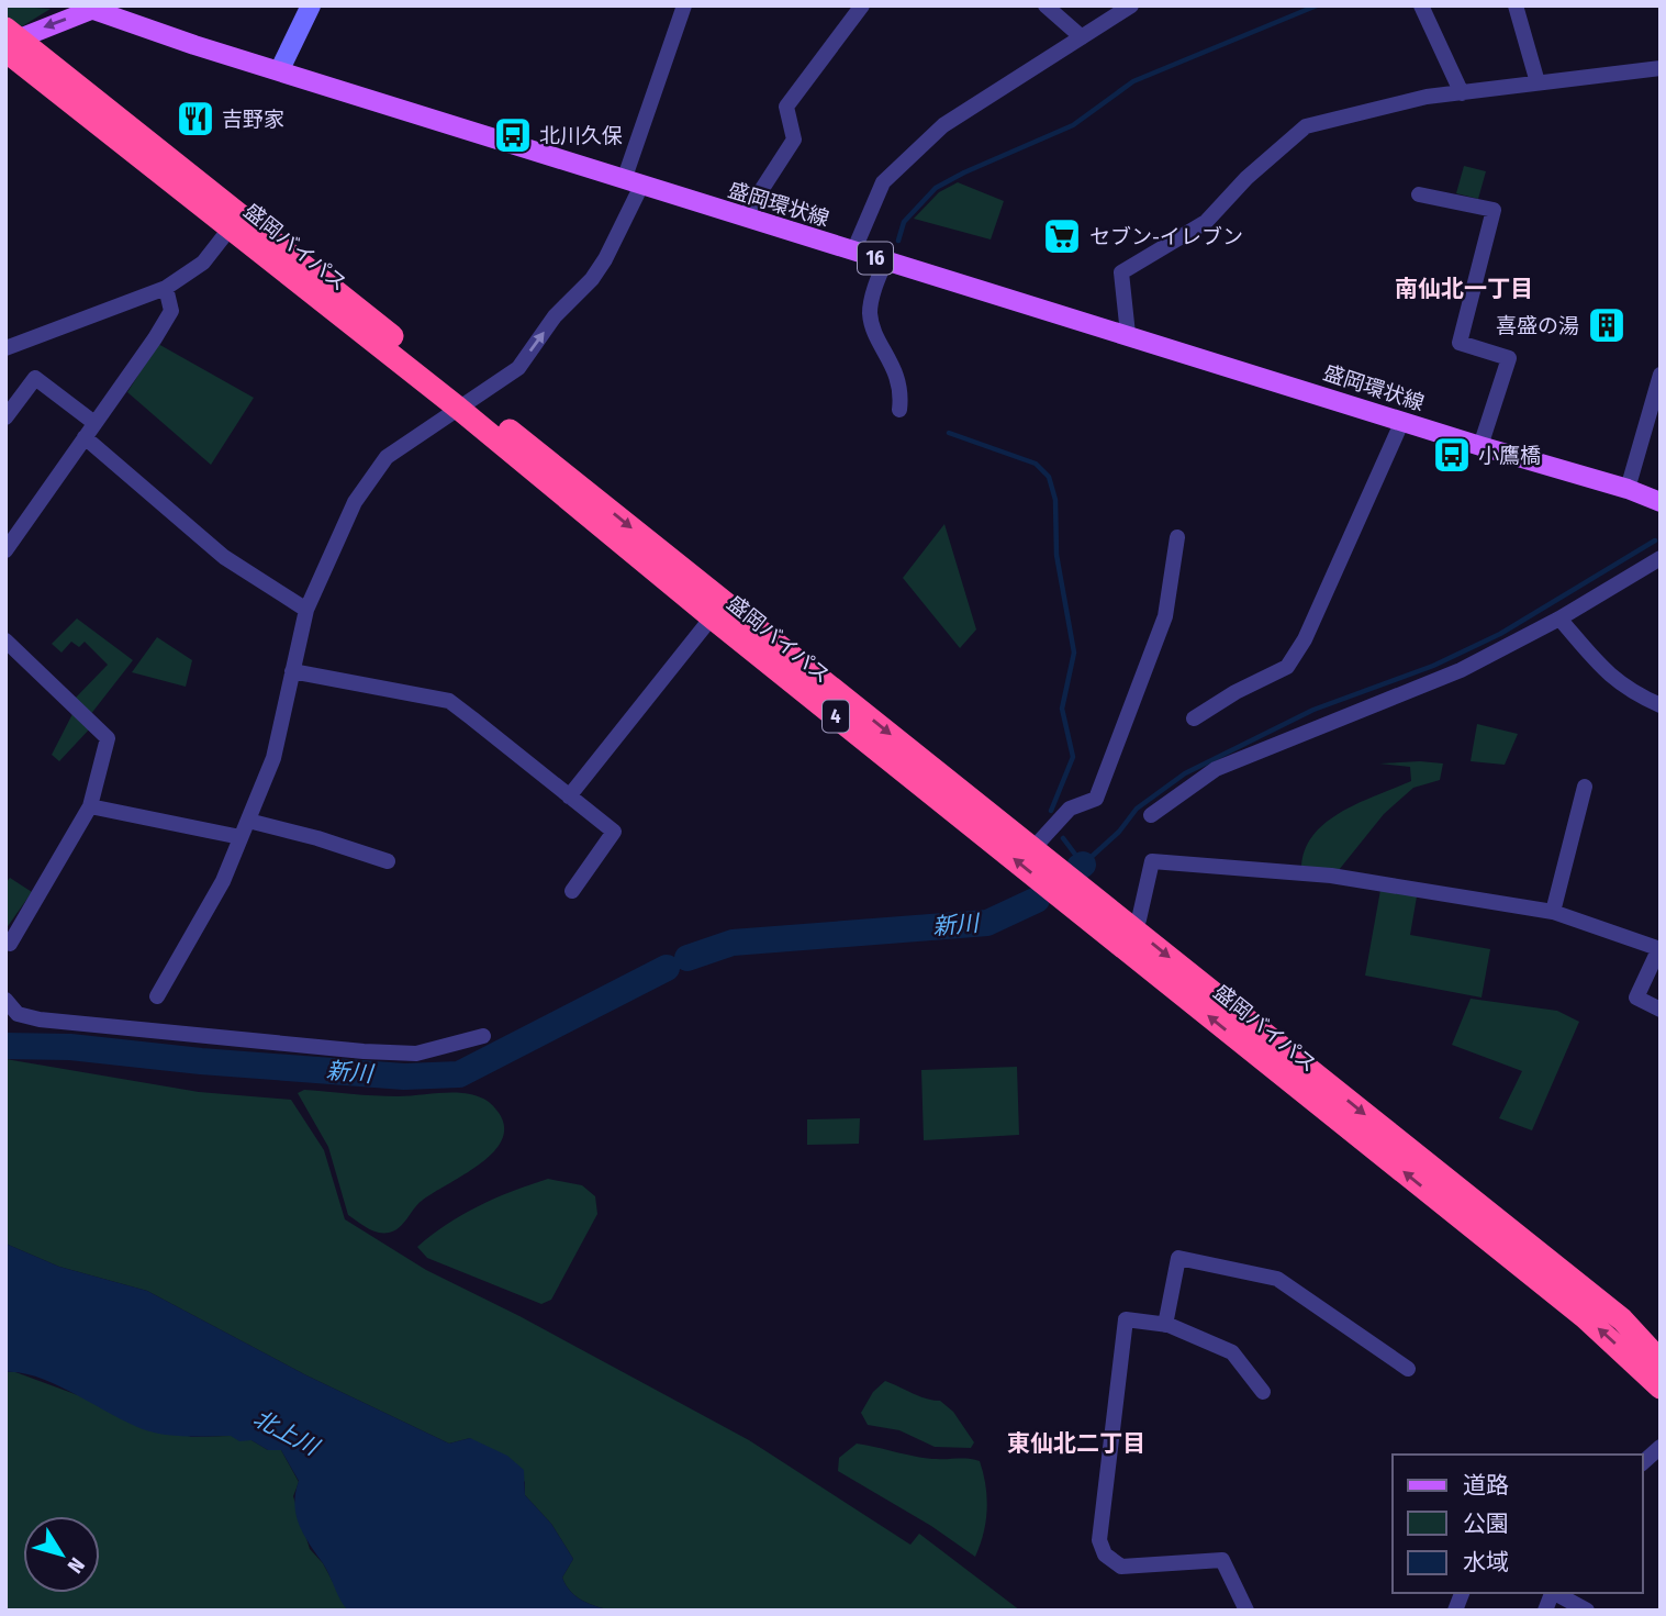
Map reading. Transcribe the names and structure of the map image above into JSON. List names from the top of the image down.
{
  "streets": {
    "highway": ["盛岡バイパス", "4"],
    "main road": ["盛岡環状線", "16"]
  },
  "crossings": [
    ["盛岡環状線", "盛岡バイパス"]
  ],
  "districts": ["南仙北一丁目", "東仙北二丁目"],
  "water": ["新川", "北上川"],
  "places": {
    "restaurant": ["吉野家"],
    "bus stop": ["北川久保", "小鷹橋"],
    "supermarket": ["セブン-イレブン"],
    "building": ["喜盛の湯"]
  },
  "legend": ["道路", "公園", "水域"],
  "north": "bottom right"
}
